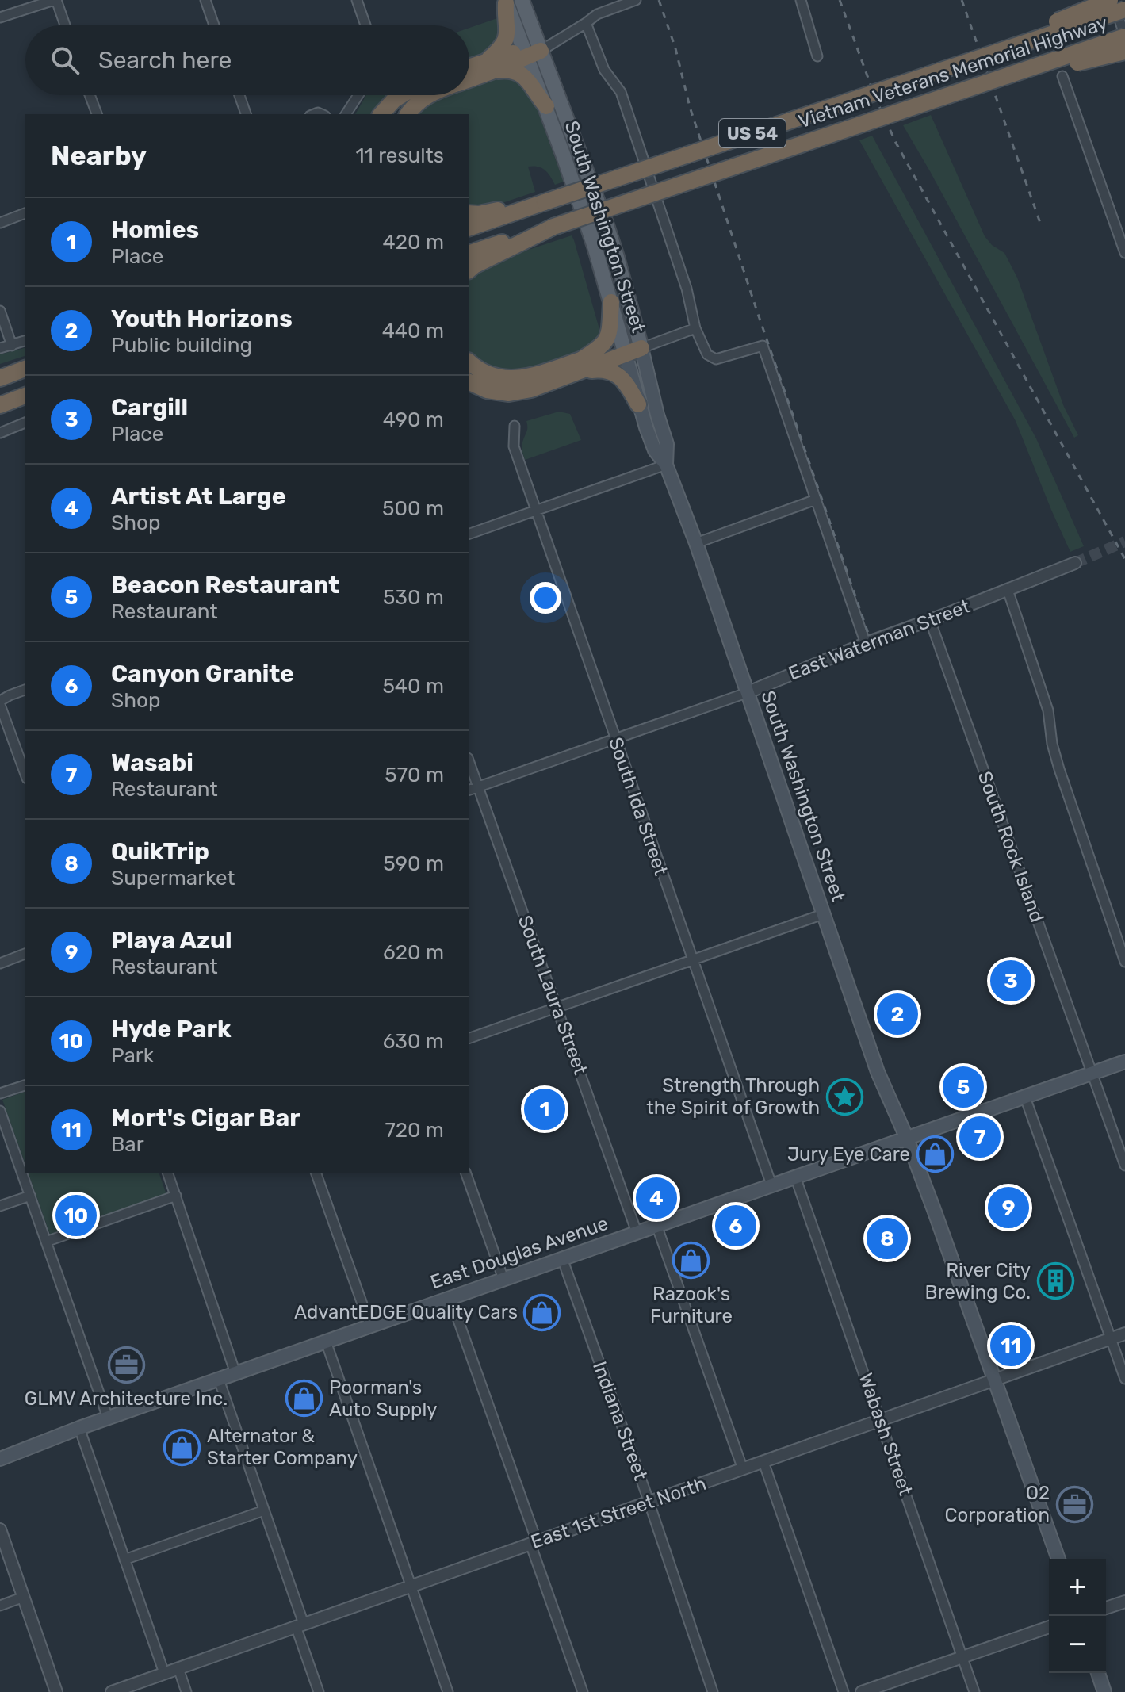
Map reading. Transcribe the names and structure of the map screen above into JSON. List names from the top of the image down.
{
  "streets": {
    "highway": ["Vietnam Veterans Memorial Highway", "US 54"],
    "main road": ["South Washington Street", "East Douglas Avenue"],
    "street": [
      "East Waterman Street",
      "South Ida Street",
      "South Rock Island",
      "South Laura Street",
      "Indiana Street",
      "Wabash Street",
      "East 1st Street North"
    ]
  },
  "crossings": [
    ["South Washington Street", "East Waterman Street"],
    ["South Washington Street", "East Douglas Avenue"],
    ["South Washington Street", "East 1st Street North"],
    ["East Waterman Street", "South Ida Street"],
    ["East Waterman Street", "South Rock Island"],
    ["East Waterman Street", "South Laura Street"],
    ["South Ida Street", "East Douglas Avenue"],
    ["South Rock Island", "East Douglas Avenue"],
    ["South Laura Street", "East Douglas Avenue"],
    ["East Douglas Avenue", "Indiana Street"],
    ["East Douglas Avenue", "Wabash Street"],
    ["Indiana Street", "East 1st Street North"],
    ["Wabash Street", "East 1st Street North"]
  ],
  "places": {
    "place": ["Strength Through the Spirit of Growth"],
    "shop": [
      "Jury Eye Care",
      "Razook's Furniture",
      "AdvantEDGE Quality Cars",
      "Poorman's Auto Supply",
      "Alternator & Starter Company"
    ],
    "building": ["River City Brewing Co."],
    "office": ["GLMV Architecture Inc.", "O2 Corporation"]
  },
  "page": {
    "search": "Search here",
    "heading": ["Nearby", "11 results"],
    "list": [
      {
        "mark": "1",
        "name": "Homies",
        "note": "Place",
        "value": "420 m"
      },
      {
        "mark": "2",
        "name": "Youth Horizons",
        "note": "Public building",
        "value": "440 m"
      },
      {
        "mark": "3",
        "name": "Cargill",
        "note": "Place",
        "value": "490 m"
      },
      {
        "mark": "4",
        "name": "Artist At Large",
        "note": "Shop",
        "value": "500 m"
      },
      {
        "mark": "5",
        "name": "Beacon Restaurant",
        "note": "Restaurant",
        "value": "530 m"
      },
      {
        "mark": "6",
        "name": "Canyon Granite",
        "note": "Shop",
        "value": "540 m"
      },
      {
        "mark": "7",
        "name": "Wasabi",
        "note": "Restaurant",
        "value": "570 m"
      },
      {
        "mark": "8",
        "name": "QuikTrip",
        "note": "Supermarket",
        "value": "590 m"
      },
      {
        "mark": "9",
        "name": "Playa Azul",
        "note": "Restaurant",
        "value": "620 m"
      },
      {
        "mark": "10",
        "name": "Hyde Park",
        "note": "Park",
        "value": "630 m"
      },
      {
        "mark": "11",
        "name": "Mort's Cigar Bar",
        "note": "Bar",
        "value": "720 m"
      }
    ],
    "pins": [
      "3",
      "2",
      "5",
      "1",
      "7",
      "4",
      "9",
      "10",
      "6",
      "8",
      "11"
    ],
    "map_buttons": ["+", "−"]
  }
}
